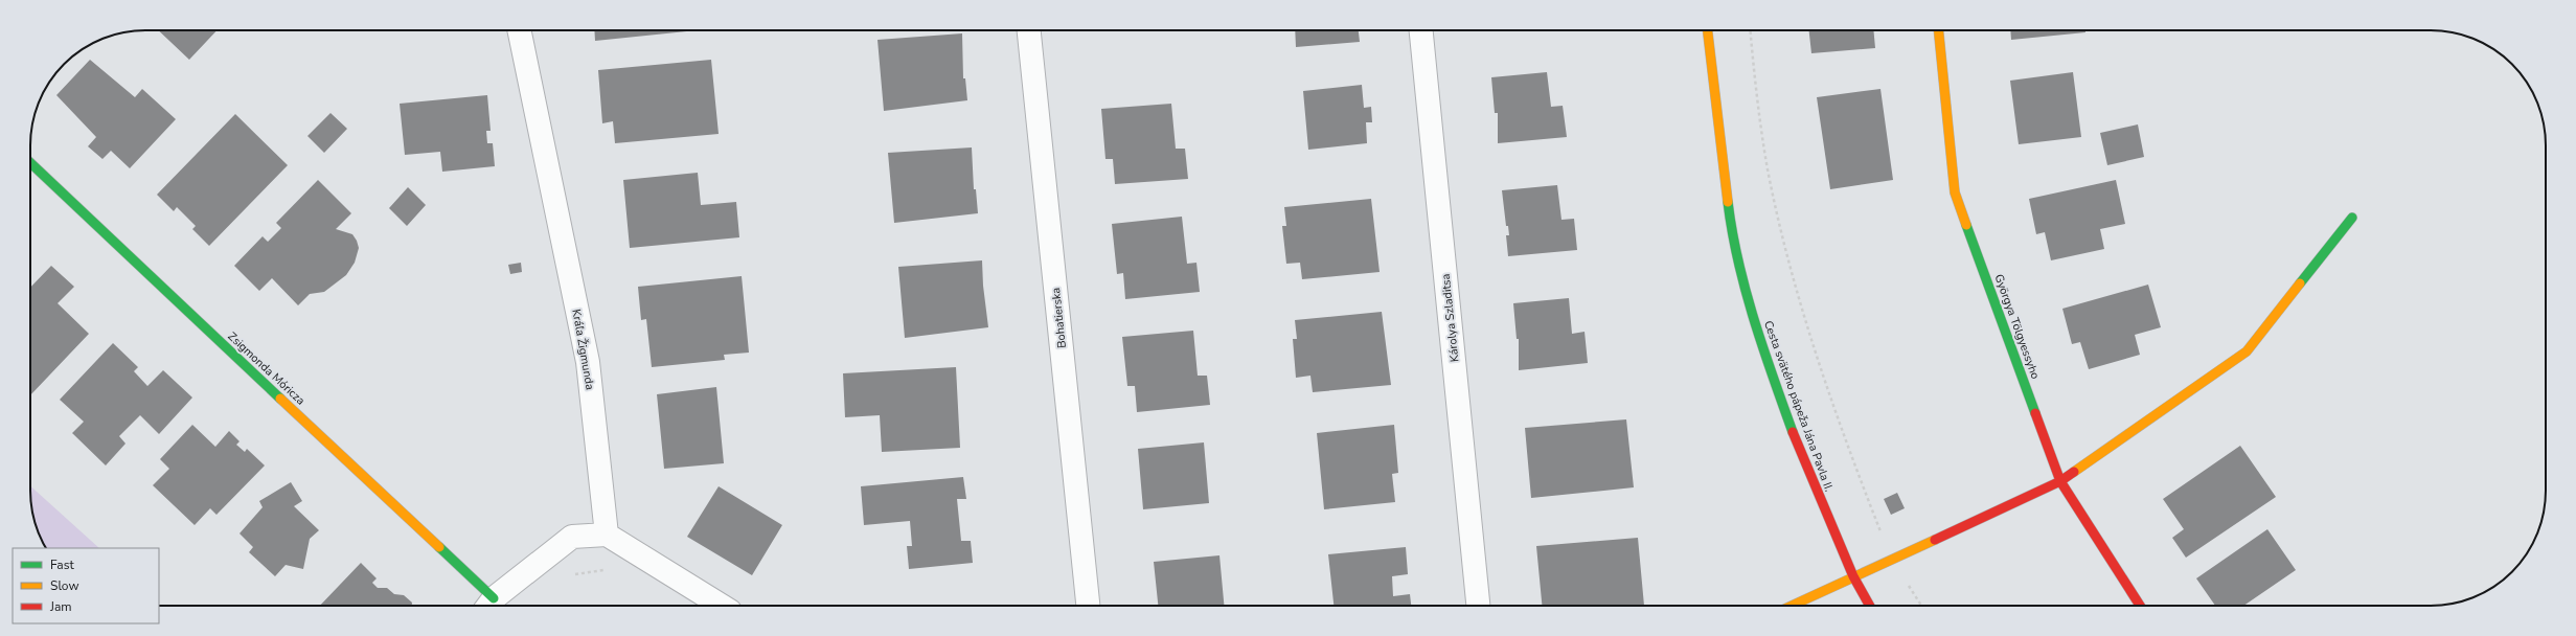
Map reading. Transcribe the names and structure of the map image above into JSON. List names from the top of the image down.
{
  "streets": {
    "street": [
      "Bohatierska",
      "Károlya Szladitsa",
      "Györgya Tölgyessyho",
      "Kráľa Žigmunda",
      "Zsigmonda Móricza",
      "Cesta svätého pápeža Jána Pavla II."
    ]
  },
  "legend": ["Fast", "Slow", "Jam"]
}
